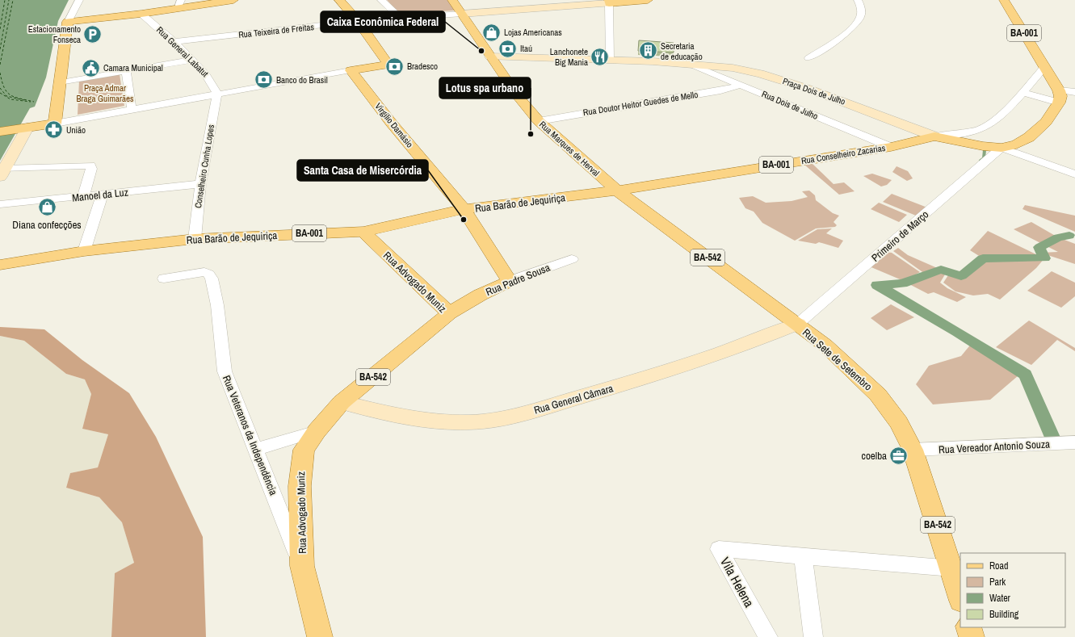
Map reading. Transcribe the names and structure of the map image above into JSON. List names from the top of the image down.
{
  "streets": {
    "main road": [
      "BA-001",
      "Virgílio Damásio",
      "Rua Marques de Herval",
      "Rua Conselheiro Zacarias",
      "Rua Barão de Jequiriça",
      "BA-542",
      "Rua Padre Sousa",
      "Rua Advogado Muniz",
      "Rua Sete de Setembro",
      "Rua Veteranos da Independência"
    ],
    "street": [
      "Rua Teixeira de Freitas",
      "Rua General Labatut",
      "Praça Dois de Julho",
      "Rua Doutor Heitor Guedes de Mello",
      "Rua Dois de Julho",
      "Conselheiro Cunha Lopes",
      "Manoel da Luz",
      "Primeiro de Março",
      "Rua General Câmara",
      "Rua Vereador Antonio Souza",
      "Vila Helena"
    ]
  },
  "crossings": [
    ["Rua Teixeira de Freitas", "Rua General Labatut"],
    ["Rua Teixeira de Freitas", "Rua Marques de Herval"],
    ["BA-001", "Praça Dois de Julho"],
    ["BA-001", "Rua Conselheiro Zacarias"],
    ["BA-001", "Primeiro de Março"],
    ["Rua General Labatut", "Conselheiro Cunha Lopes"],
    ["Praça Dois de Julho", "Rua Dois de Julho"],
    ["Praça Dois de Julho", "Rua Marques de Herval"],
    ["Praça Dois de Julho", "Rua Conselheiro Zacarias"],
    ["Rua Doutor Heitor Guedes de Mello", "Rua Dois de Julho"],
    ["Rua Doutor Heitor Guedes de Mello", "Rua Marques de Herval"],
    ["Rua Dois de Julho", "Rua Conselheiro Zacarias"],
    ["Virgílio Damásio", "Rua Barão de Jequiriça"],
    ["Virgílio Damásio", "Rua Padre Sousa"],
    ["Rua Marques de Herval", "Rua Conselheiro Zacarias"],
    ["Rua Marques de Herval", "Rua Barão de Jequiriça"],
    ["Rua Marques de Herval", "Rua Sete de Setembro"],
    ["Rua Conselheiro Zacarias", "Rua Barão de Jequiriça"],
    ["Rua Conselheiro Zacarias", "Rua Sete de Setembro"],
    ["Conselheiro Cunha Lopes", "Manoel da Luz"],
    ["Conselheiro Cunha Lopes", "Rua Barão de Jequiriça"],
    ["Rua Barão de Jequiriça", "Rua Advogado Muniz"],
    ["Rua Barão de Jequiriça", "Rua Sete de Setembro"],
    ["Primeiro de Março", "Rua Sete de Setembro"],
    ["Primeiro de Março", "Rua General Câmara"],
    ["Rua Padre Sousa", "Rua Advogado Muniz"],
    ["Rua Advogado Muniz", "Rua General Câmara"],
    ["Rua Advogado Muniz", "Rua Veteranos da Independência"],
    ["Rua Sete de Setembro", "Rua General Câmara"],
    ["Rua Sete de Setembro", "Rua Vereador Antonio Souza"],
    ["Rua Sete de Setembro", "Vila Helena"]
  ],
  "parks": ["Praça Admar Braga Guimarães"],
  "places": {
    "shop": ["Lojas Americanas", "Diana confecções"],
    "parking": ["Estacionamento Fonseca"],
    "bank": ["Itaú", "Bradesco", "Banco do Brasil"],
    "other": ["Caixa Econômica Federal", "Lotus spa urbano", "Santa Casa de Misercórdia"],
    "building": ["Secretaria de educação"],
    "restaurant": ["Lanchonete Big Mania"],
    "public building": ["Camara Municipal"],
    "pharmacy": ["União"],
    "office": ["coelba"]
  },
  "legend": [
    "Road",
    "Park",
    "Water",
    "Building"
  ]
}
